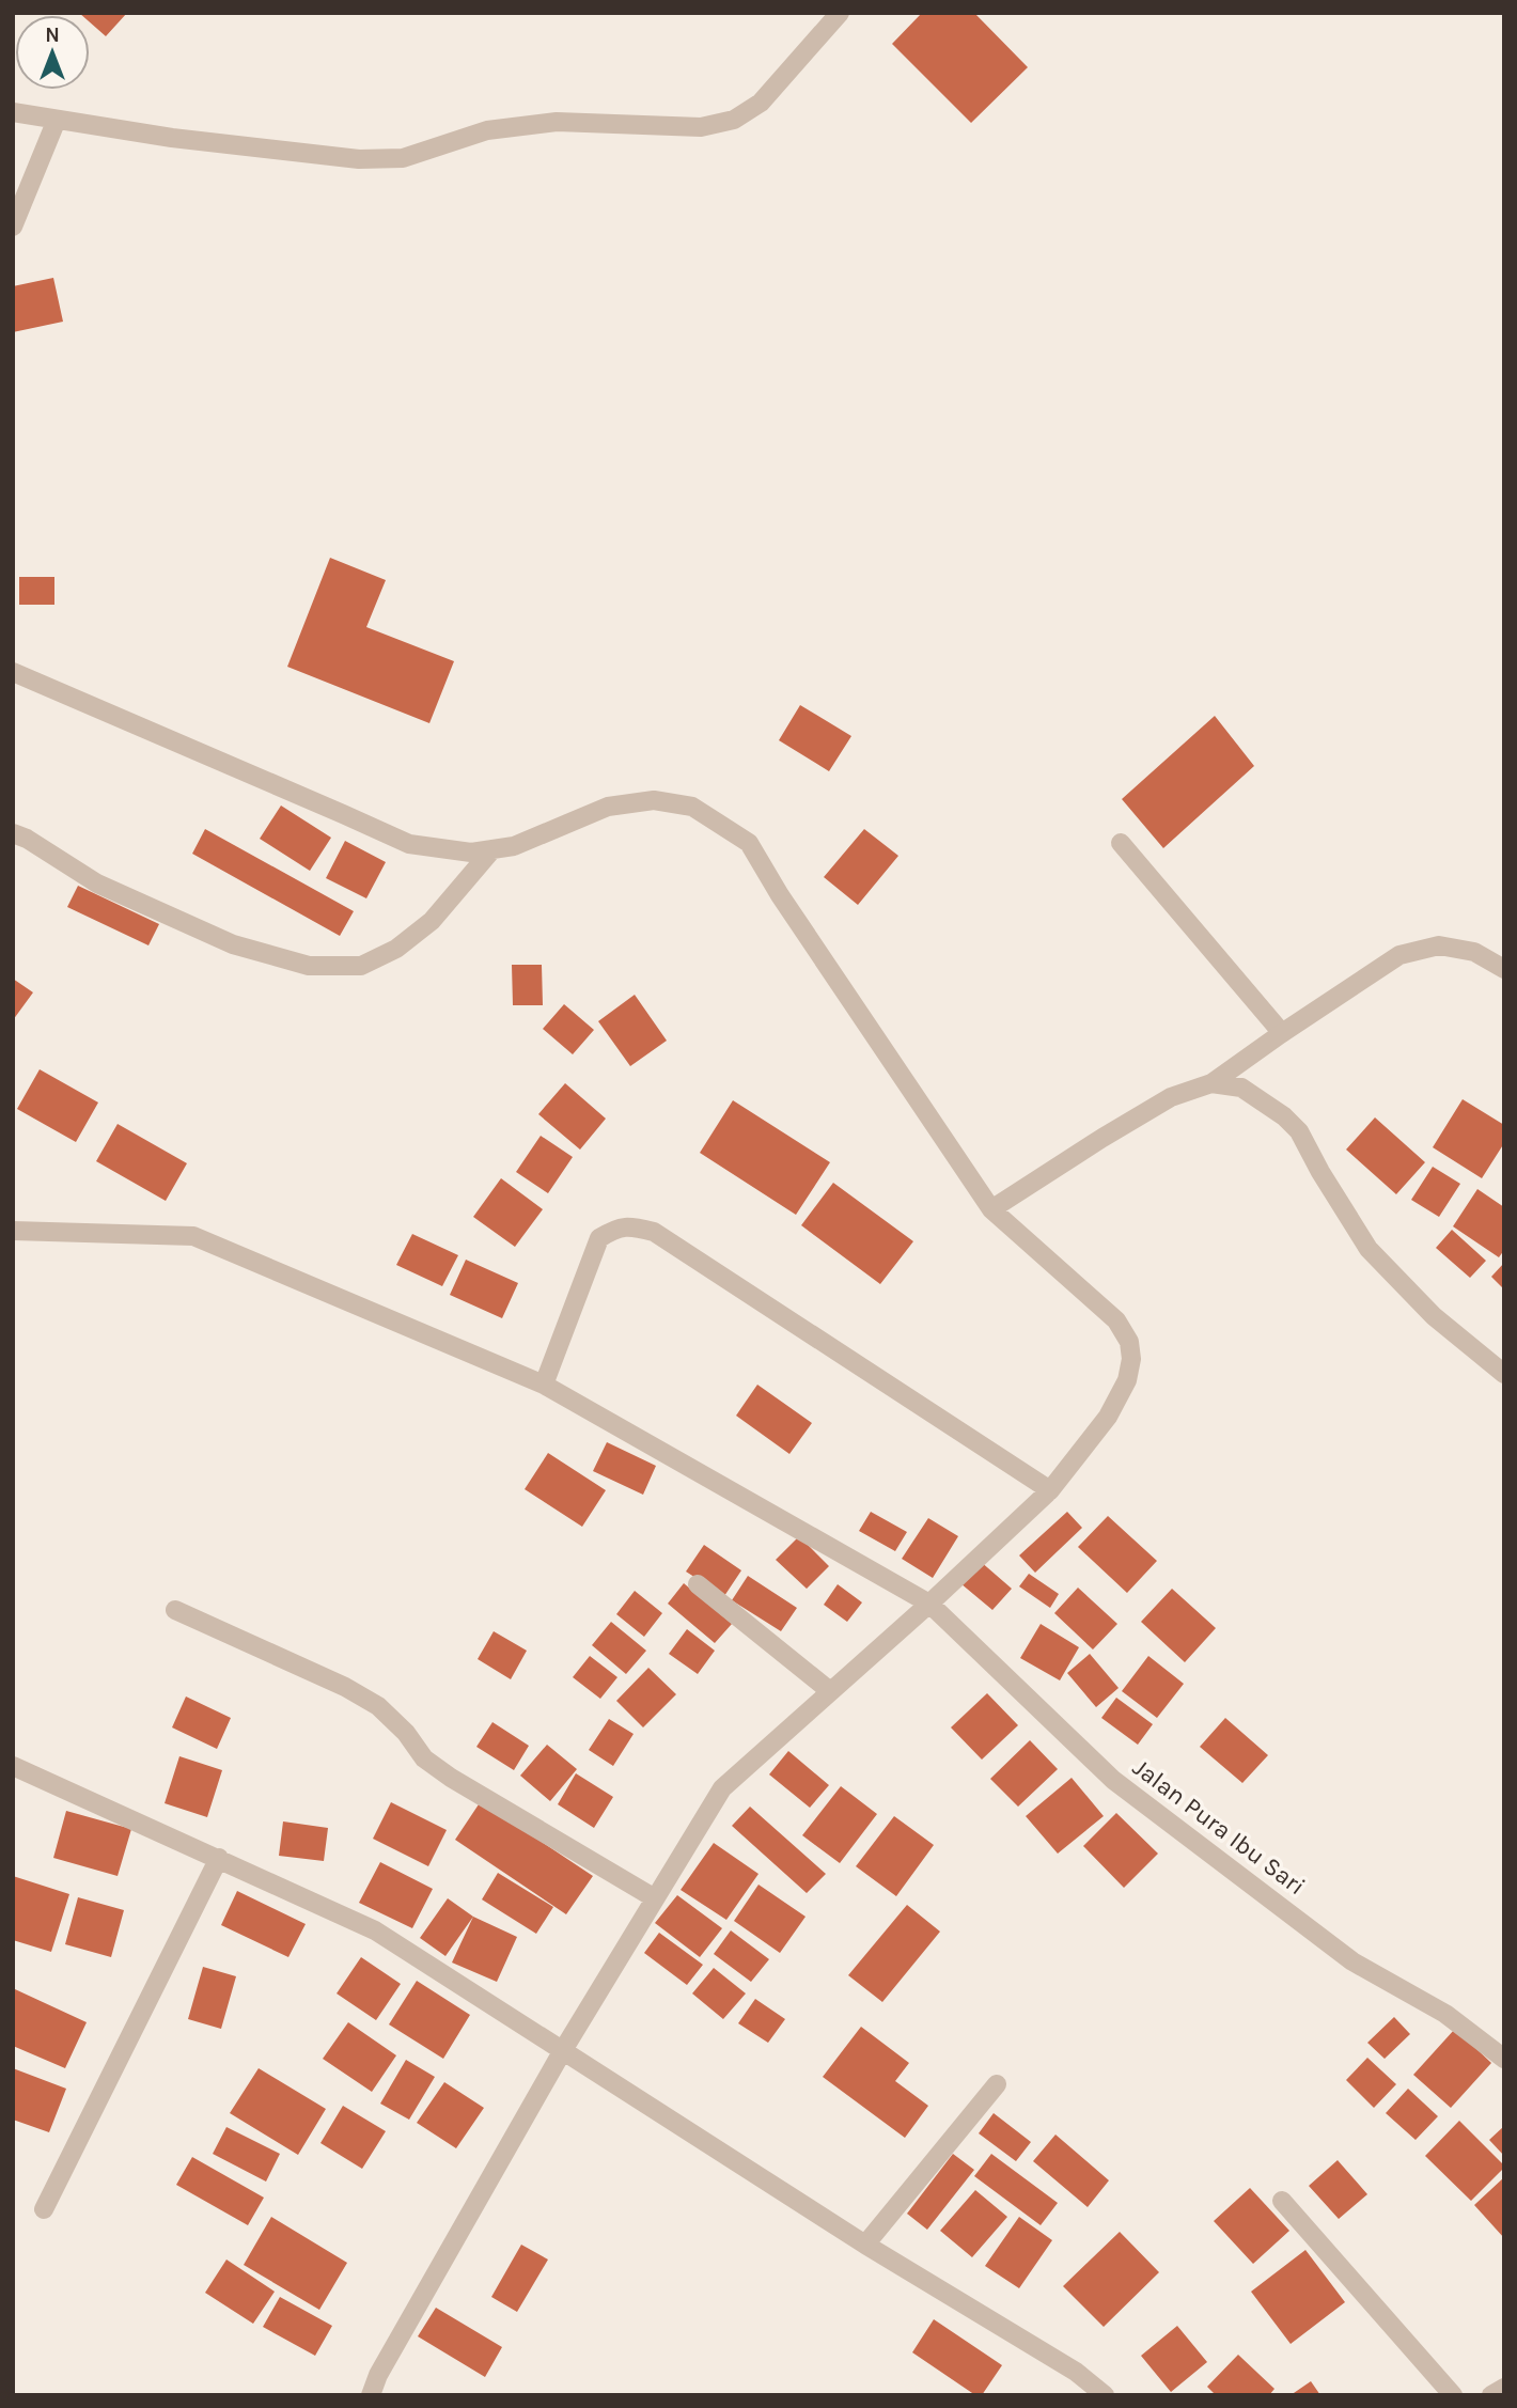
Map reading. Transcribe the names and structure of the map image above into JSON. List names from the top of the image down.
{
  "streets": {
    "street": ["Jalan Pura Ibu Sari"]
  },
  "north": "top"
}
